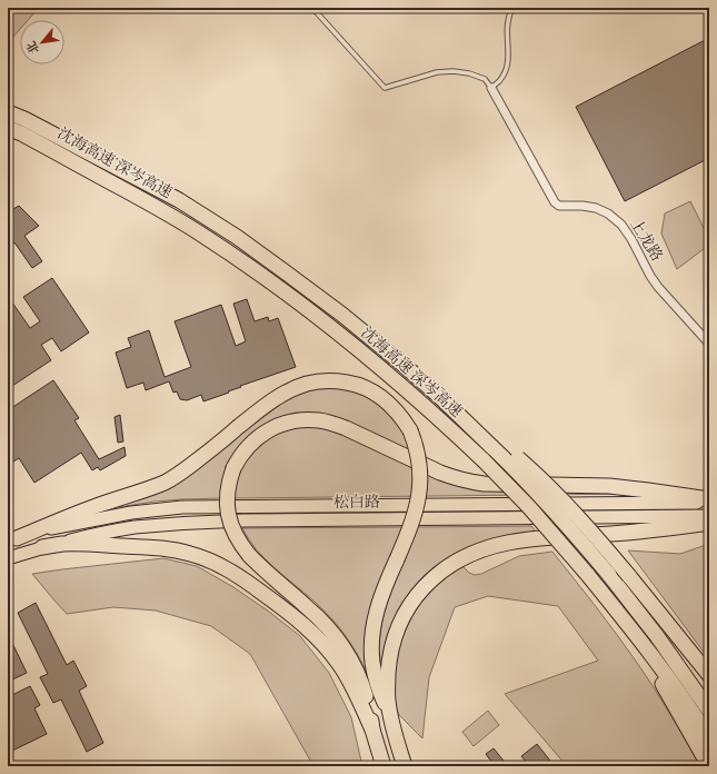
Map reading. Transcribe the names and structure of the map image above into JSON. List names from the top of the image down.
{
  "streets": {
    "highway": ["沈海高速 深岑高速"],
    "main road": ["松白路"],
    "street": ["上龙路"]
  },
  "north": "bottom left"
}
